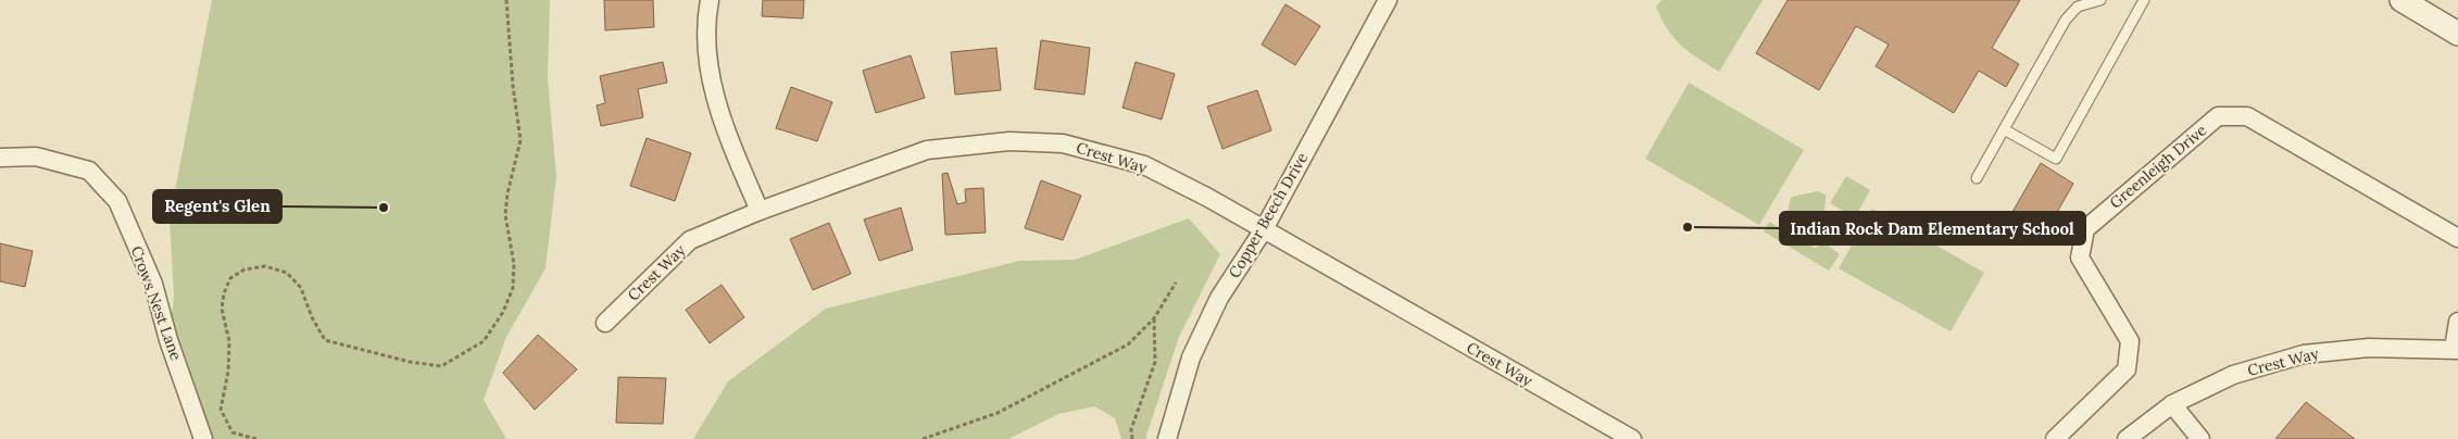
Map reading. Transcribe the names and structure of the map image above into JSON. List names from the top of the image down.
{
  "streets": {
    "street": [
      "Crest Way",
      "Greenleigh Drive",
      "Copper Beech Drive",
      "Crows Nest Lane"
    ]
  },
  "crossings": [
    ["Crest Way", "Copper Beech Drive"]
  ],
  "places": ["Regent's Glen", "Indian Rock Dam Elementary School"]
}
